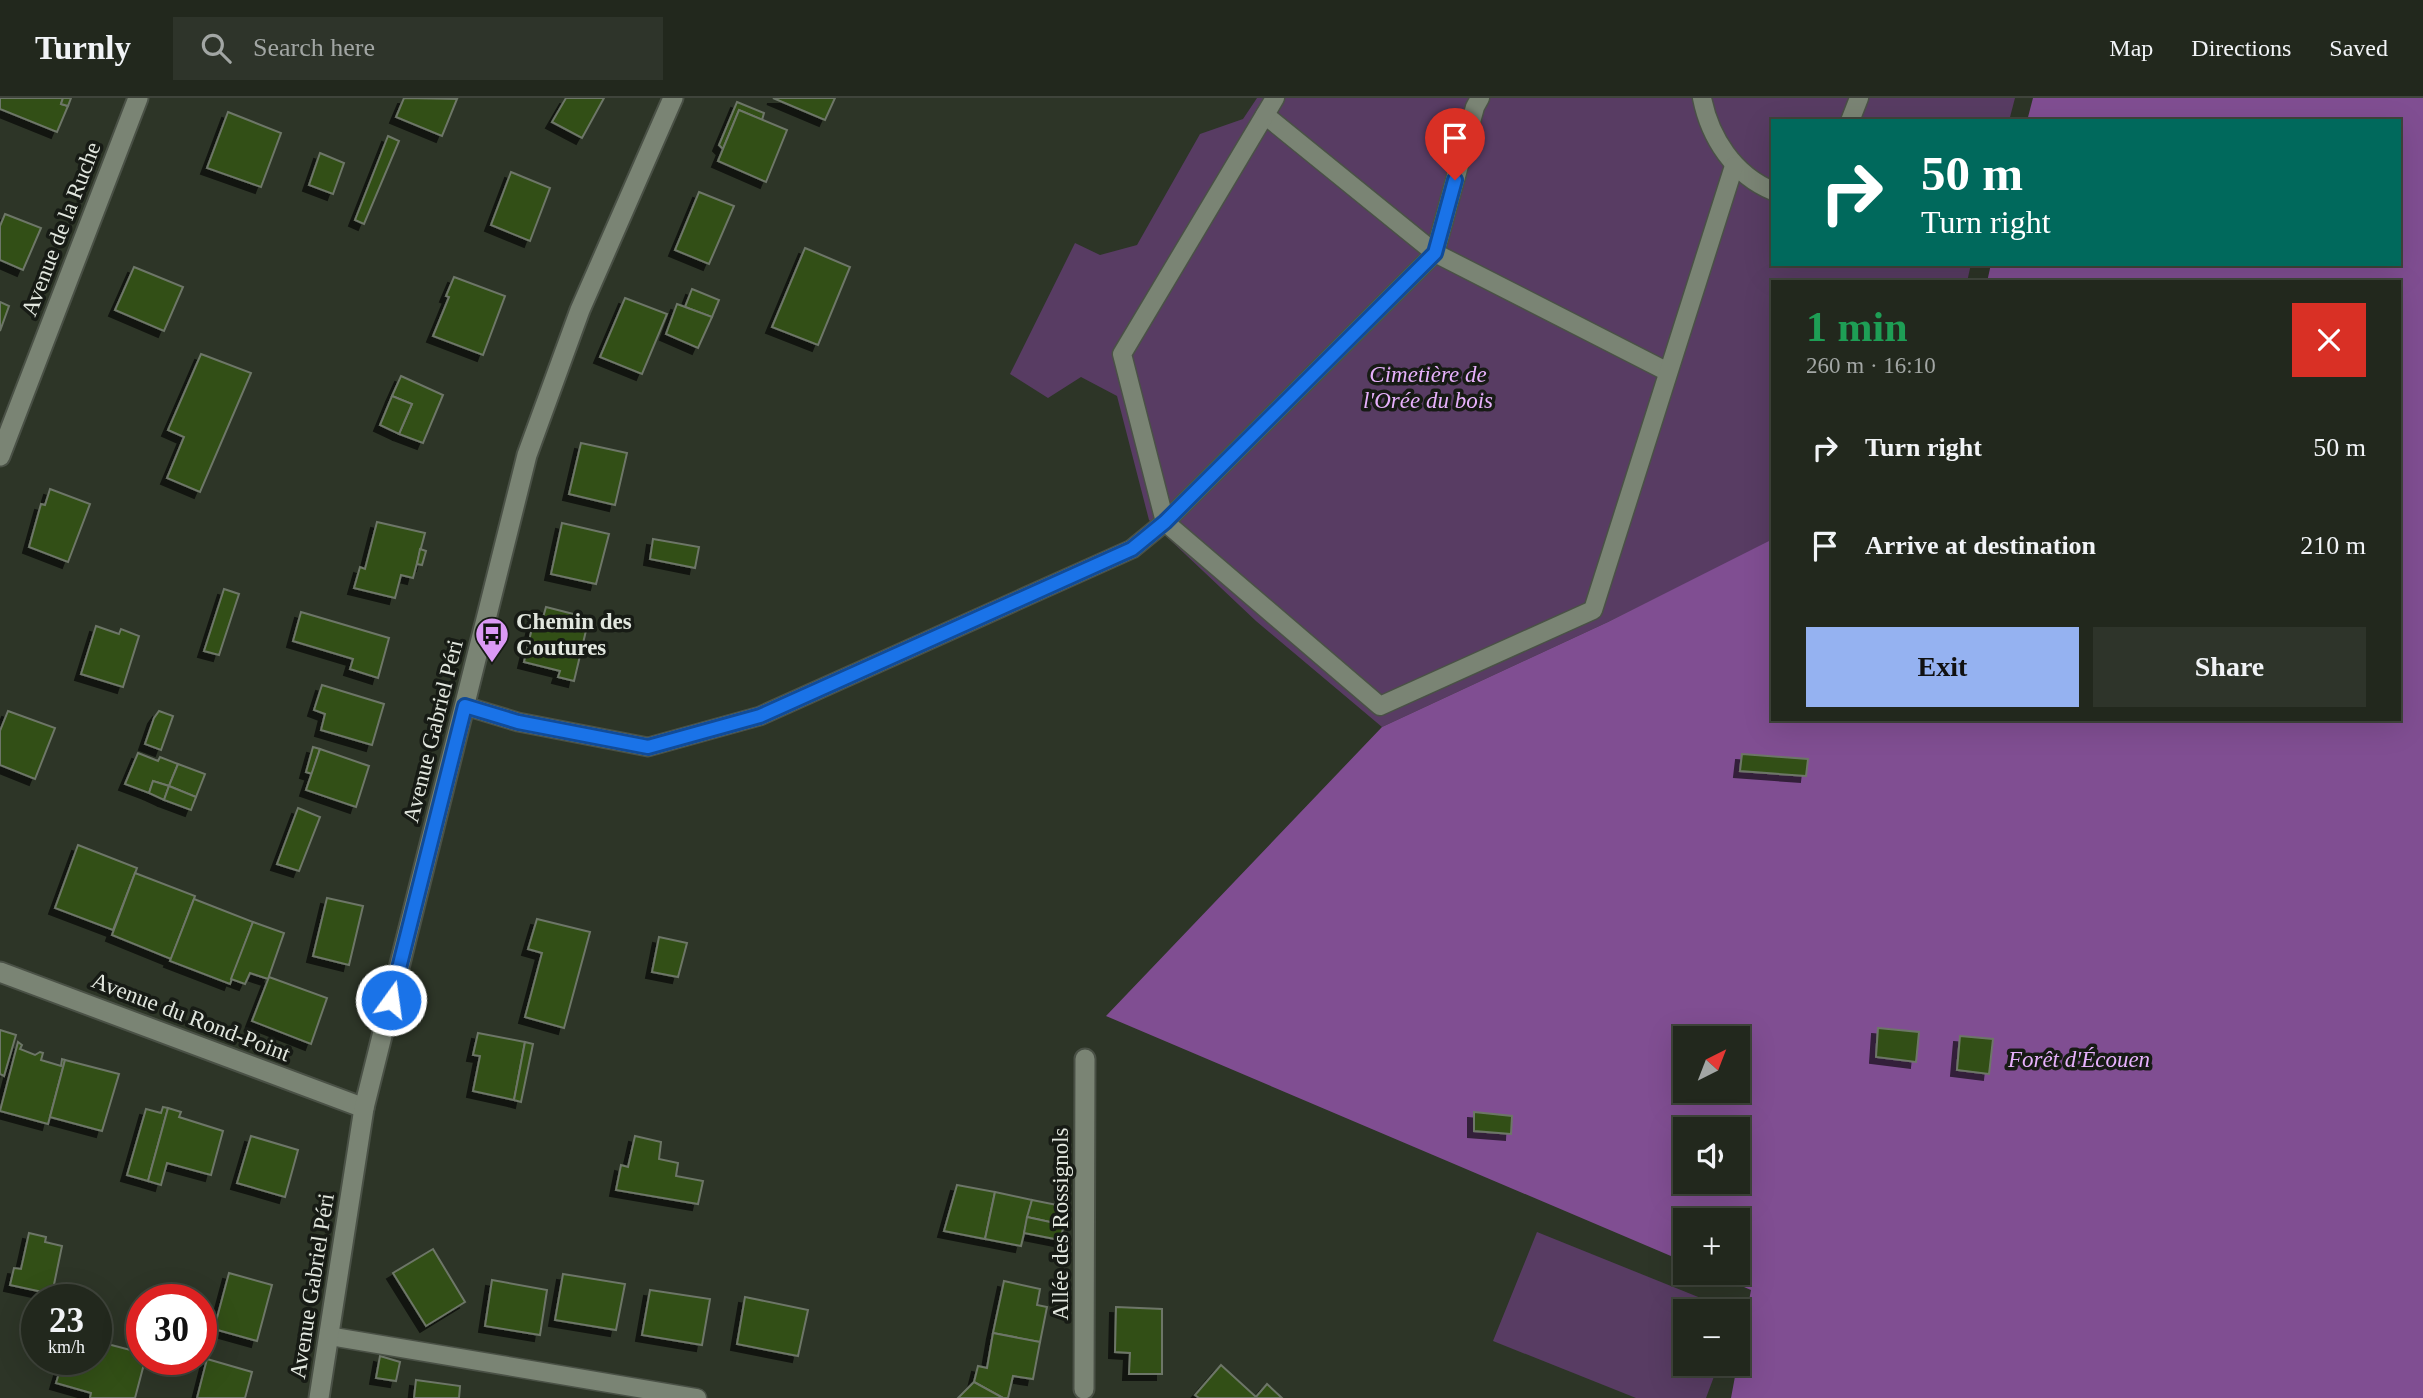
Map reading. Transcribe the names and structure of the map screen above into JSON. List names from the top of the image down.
{
  "streets": {
    "street": [
      "Avenue de la Ruche",
      "Avenue Gabriel Péri",
      "Avenue du Rond-Point",
      "Allée des Rossignols"
    ]
  },
  "crossings": [
    ["Avenue Gabriel Péri", "Avenue du Rond-Point"]
  ],
  "parks": ["Cimetière de l'Orée du bois", "Forêt d'Écouen"],
  "places": {
    "bus stop": ["Chemin des Coutures"]
  },
  "north": "top right",
  "page": {
    "header": "Turnly",
    "search": "Search here",
    "nav": ["Map", "Directions", "Saved"],
    "turn": ["50 m", "Turn right"],
    "heading": ["1 min", "260 m · 16:10"],
    "list": [
      {
        "name": "Turn right",
        "value": "50 m"
      },
      {
        "name": "Arrive at destination",
        "value": "210 m"
      }
    ],
    "buttons": ["Exit", "Share"],
    "map_buttons": ["+", "−"],
    "speed": "23 km/h",
    "limit": "30"
  }
}
